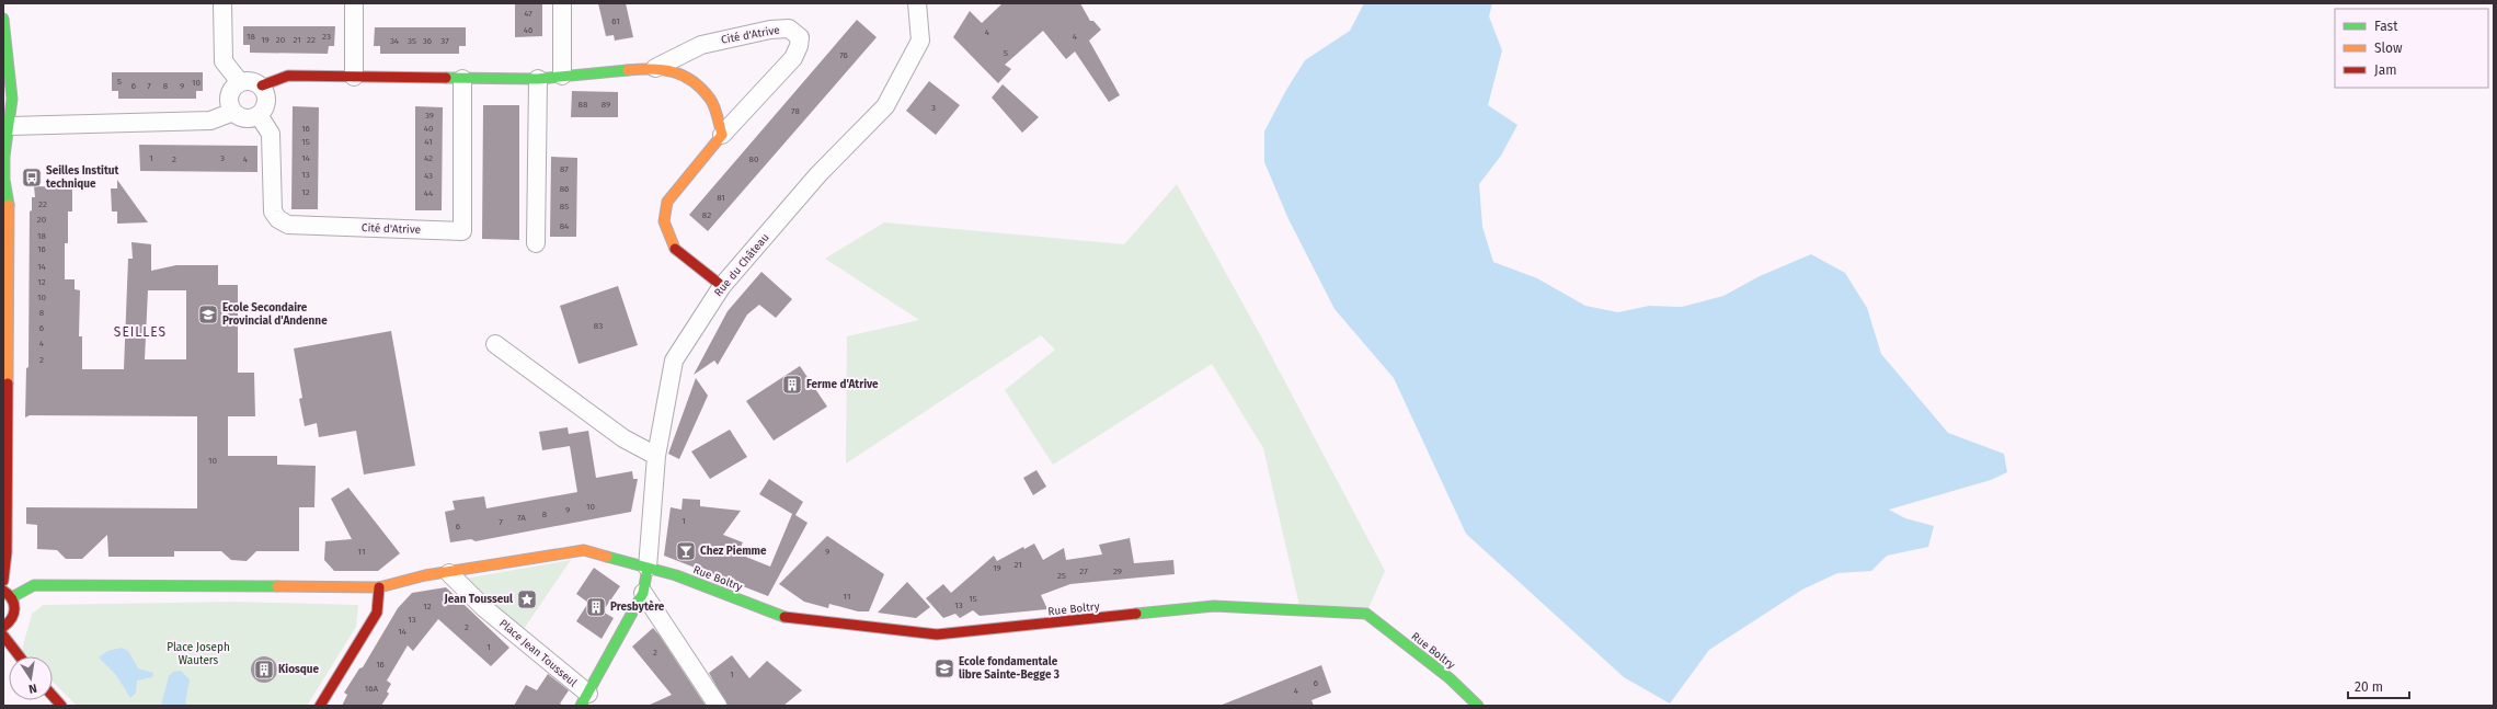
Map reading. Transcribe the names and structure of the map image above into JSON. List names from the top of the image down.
{
  "streets": {
    "street": [
      "Cité d'Atrive",
      "Rue du Château",
      "Rue Boltry",
      "Place Jean Tousseul"
    ]
  },
  "crossings": [
    ["Cité d'Atrive", "Rue du Château"],
    ["Rue du Château", "Rue Boltry"],
    ["Rue du Château", "Place Jean Tousseul"],
    ["Rue Boltry", "Place Jean Tousseul"]
  ],
  "districts": ["SEILLES"],
  "parks": ["Place Joseph Wauters"],
  "places": {
    "bus stop": ["Seilles Institut technique"],
    "school or university": ["Ecole Secondaire Provincial d'Andenne", "Ecole fondamentale libre Sainte-Begge 3"],
    "building": ["Ferme d'Atrive", "Presbytère", "Kiosque"],
    "bar": ["Chez Piemme"],
    "place": ["Jean Tousseul"]
  },
  "house_numbers": [
    "47",
    "61",
    "46",
    "4",
    "18",
    "23",
    "4",
    "19",
    "20",
    "21",
    "22",
    "34",
    "35",
    "36",
    "37",
    "5",
    "76",
    "5",
    "10",
    "6",
    "7",
    "8",
    "9",
    "88",
    "89",
    "3",
    "78",
    "39",
    "16",
    "40",
    "15",
    "41",
    "1",
    "3",
    "14",
    "42",
    "2",
    "4",
    "80",
    "87",
    "13",
    "43",
    "86",
    "12",
    "44",
    "81",
    "22",
    "85",
    "82",
    "20",
    "84",
    "18",
    "16",
    "14",
    "12",
    "10",
    "8",
    "83",
    "6",
    "4",
    "2",
    "10",
    "10",
    "9",
    "8",
    "7A",
    "1",
    "7",
    "6",
    "11",
    "9",
    "21",
    "19",
    "27",
    "29",
    "25",
    "11",
    "15",
    "13",
    "12",
    "13",
    "2",
    "14",
    "1",
    "2",
    "16",
    "1",
    "6",
    "16A",
    "4"
  ],
  "legend": ["Fast", "Slow", "Jam"],
  "scale_bar": "20 m",
  "north": "bottom"
}
